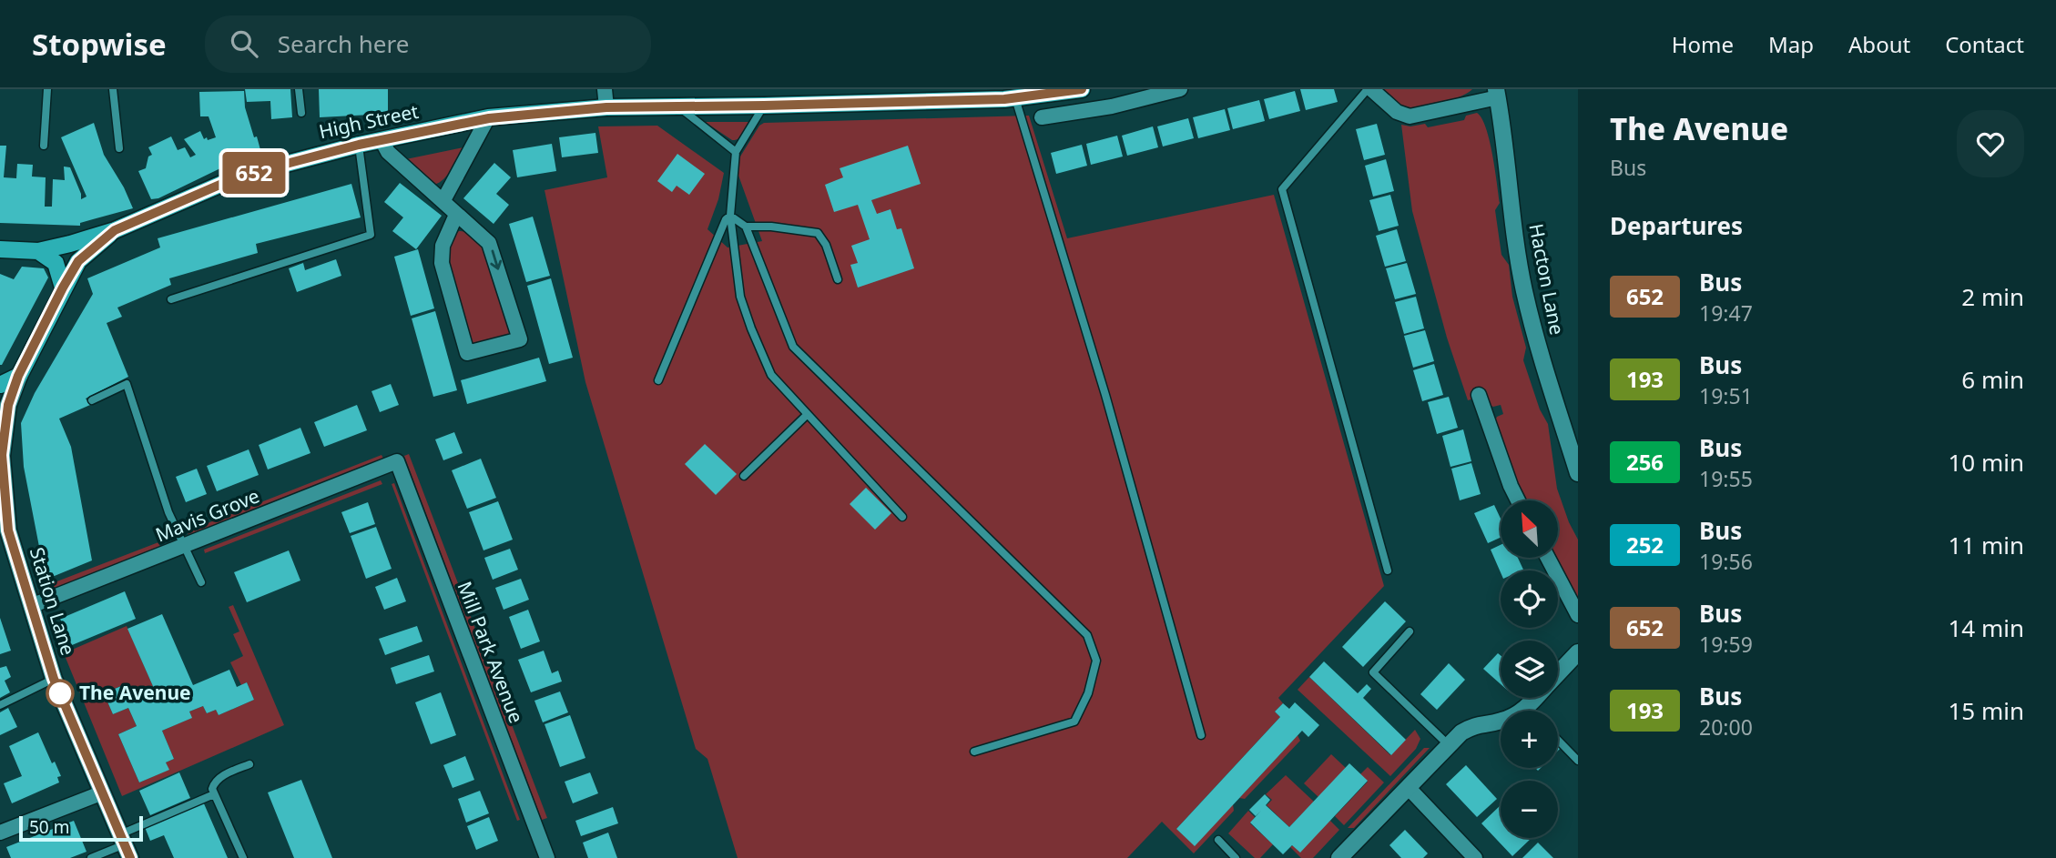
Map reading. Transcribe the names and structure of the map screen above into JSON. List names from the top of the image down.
{
  "streets": {
    "main road": ["High Street", "Station Lane"],
    "street": ["Hacton Lane", "Mavis Grove", "Mill Park Avenue"]
  },
  "crossings": [
    ["High Street", "Station Lane"],
    ["Mavis Grove", "Station Lane"],
    ["Mavis Grove", "Mill Park Avenue"]
  ],
  "places": ["The Avenue"],
  "lines": ["bus line 652"],
  "scale_bar": "50 m",
  "north": "top left",
  "page": {
    "header": "Stopwise",
    "search": "Search here",
    "nav": [
      "Home",
      "Map",
      "About",
      "Contact"
    ],
    "on_map": "652",
    "heading": [
      ["The Avenue", "Bus"],
      "Departures"
    ],
    "list": [
      {
        "mark": "652",
        "name": "Bus",
        "note": "19:47",
        "value": "2 min"
      },
      {
        "mark": "193",
        "name": "Bus",
        "note": "19:51",
        "value": "6 min"
      },
      {
        "mark": "256",
        "name": "Bus",
        "note": "19:55",
        "value": "10 min"
      },
      {
        "mark": "252",
        "name": "Bus",
        "note": "19:56",
        "value": "11 min"
      },
      {
        "mark": "652",
        "name": "Bus",
        "note": "19:59",
        "value": "14 min"
      },
      {
        "mark": "193",
        "name": "Bus",
        "note": "20:00",
        "value": "15 min"
      }
    ],
    "map_buttons": ["+", "−"],
    "scale": "50 m"
  }
}
